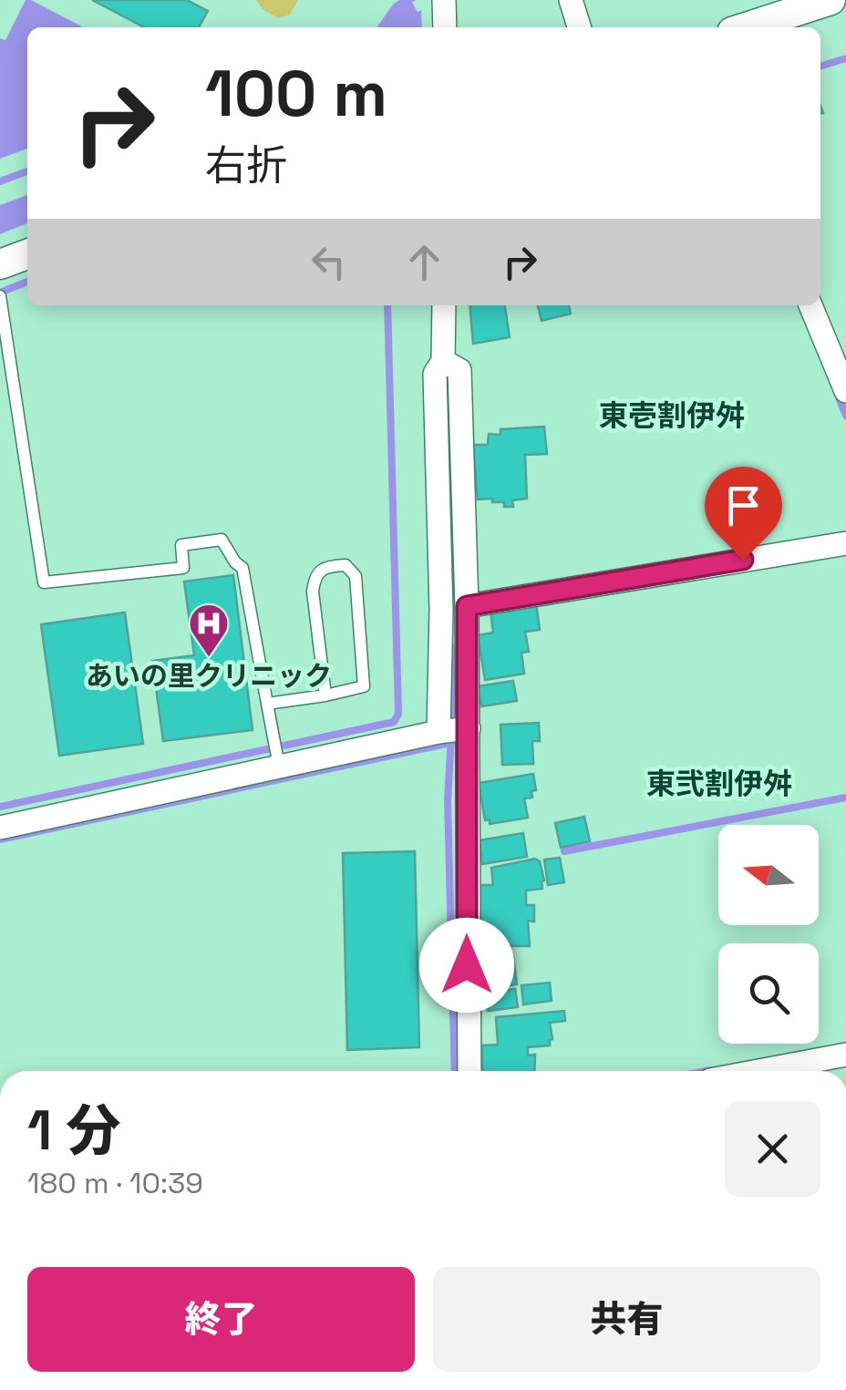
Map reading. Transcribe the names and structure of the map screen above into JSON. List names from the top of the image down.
{
  "districts": ["東壱割伊舛", "東弐割伊舛"],
  "places": {
    "hospital": ["あいの里クリニック"]
  },
  "north": "left",
  "page": {
    "turn": ["100 m", "右折"],
    "heading": ["1 分", "180 m · 10:39"],
    "buttons": ["終了", "共有"]
  }
}
